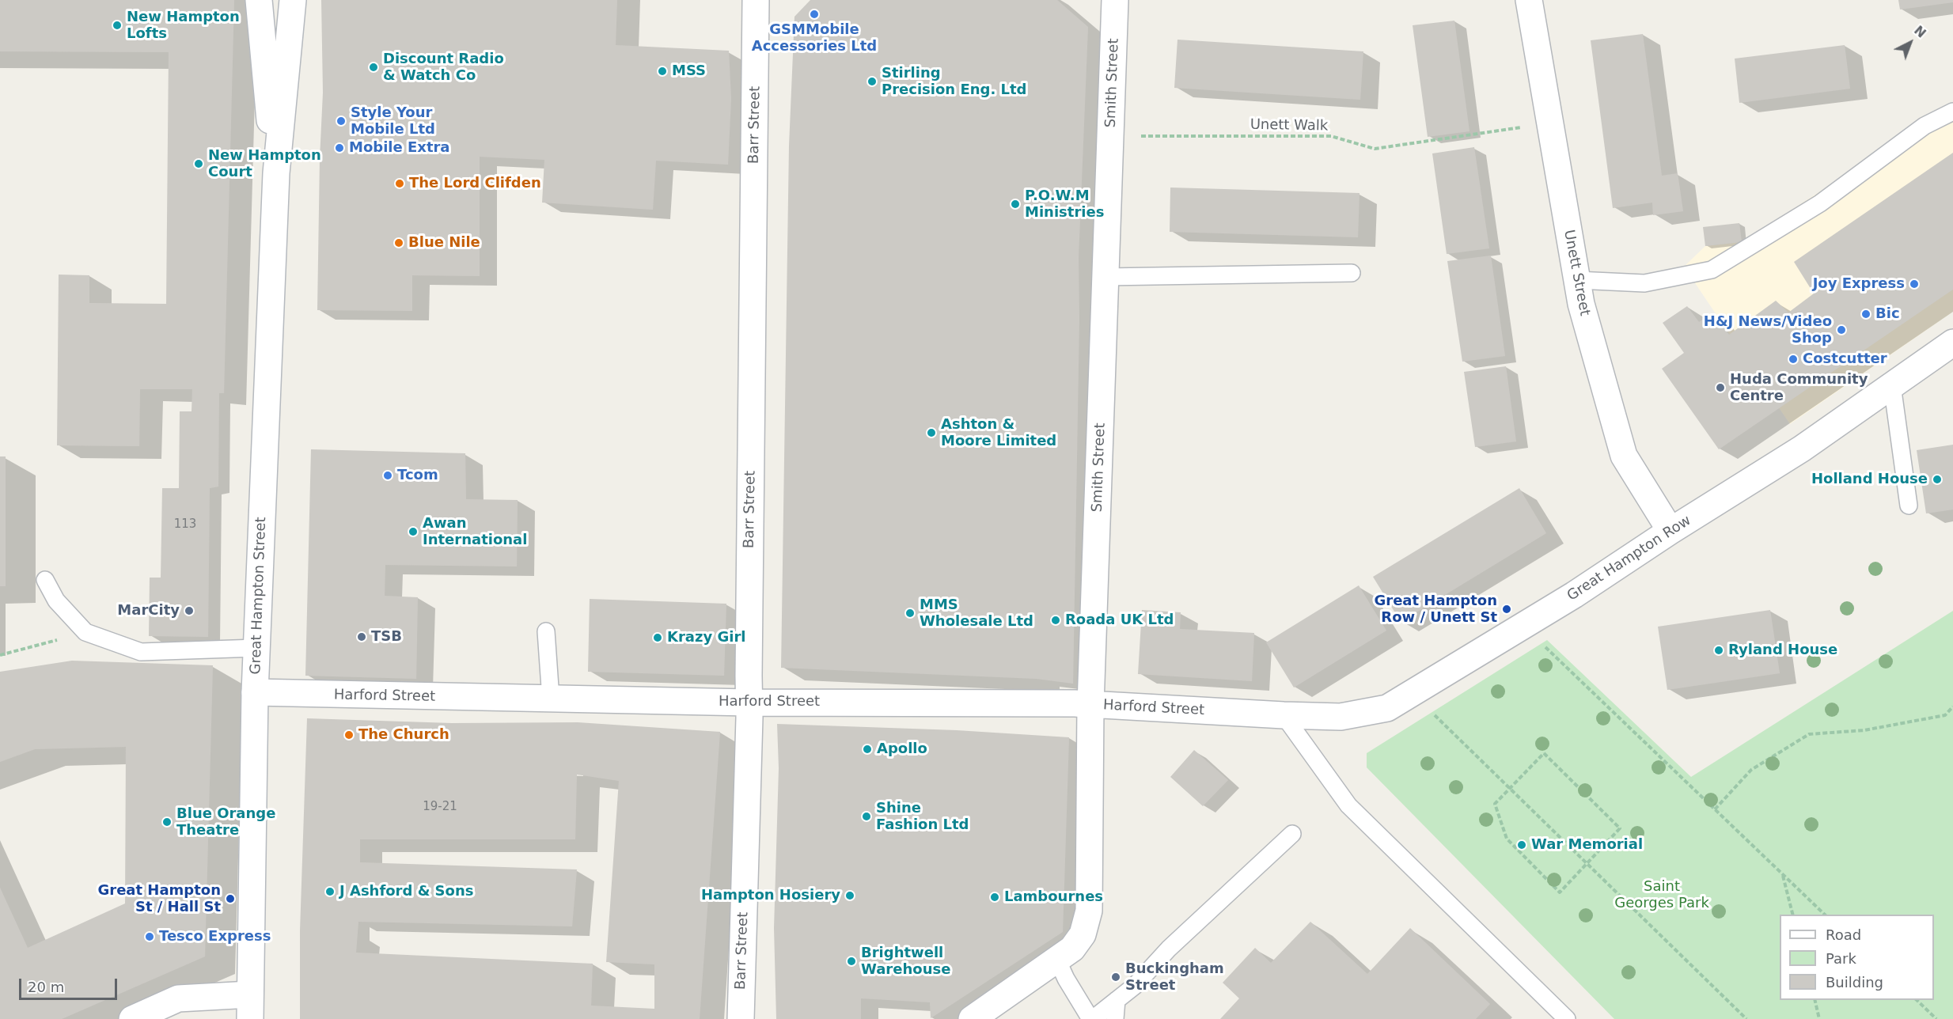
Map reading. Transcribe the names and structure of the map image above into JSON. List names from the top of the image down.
{
  "streets": {
    "street": [
      "Smith Street",
      "Barr Street",
      "Unett Street",
      "Great Hampton Row",
      "Great Hampton Street",
      "Harford Street"
    ],
    "path": ["Unett Walk"]
  },
  "crossings": [
    ["Smith Street", "Unett Walk"],
    ["Smith Street", "Harford Street"],
    ["Barr Street", "Harford Street"],
    ["Unett Walk", "Unett Street"],
    ["Unett Street", "Great Hampton Row"],
    ["Great Hampton Row", "Harford Street"],
    ["Great Hampton Street", "Harford Street"]
  ],
  "parks": ["Saint Georges Park"],
  "places": [
    "GSMMobile Accessories Ltd",
    "New Hampton Lofts",
    "Discount Radio & Watch Co",
    "MSS",
    "Stirling Precision Eng. Ltd",
    "Style Your Mobile Ltd",
    "Mobile Extra",
    "New Hampton Court",
    "The Lord Clifden",
    "P.O.W.M Ministries",
    "Blue Nile",
    "Joy Express",
    "Bic",
    "H&J News/Video Shop",
    "Costcutter",
    "Huda Community Centre",
    "Ashton & Moore Limited",
    "Tcom",
    "Holland House",
    "Awan International",
    "Great Hampton Row / Unett St",
    "MarCity",
    "MMS Wholesale Ltd",
    "Roada UK Ltd",
    "TSB",
    "Krazy Girl",
    "Ryland House",
    "The Church",
    "Apollo",
    "Shine Fashion Ltd",
    "Blue Orange Theatre",
    "War Memorial",
    "J Ashford & Sons",
    "Hampton Hosiery",
    "Lambournes",
    "Great Hampton St / Hall St",
    "Tesco Express",
    "Brightwell Warehouse",
    "Buckingham Street"
  ],
  "house_numbers": ["113", "19-21"],
  "legend": ["Road", "Park", "Building"],
  "scale_bar": "20 m",
  "north": "top right"
}
